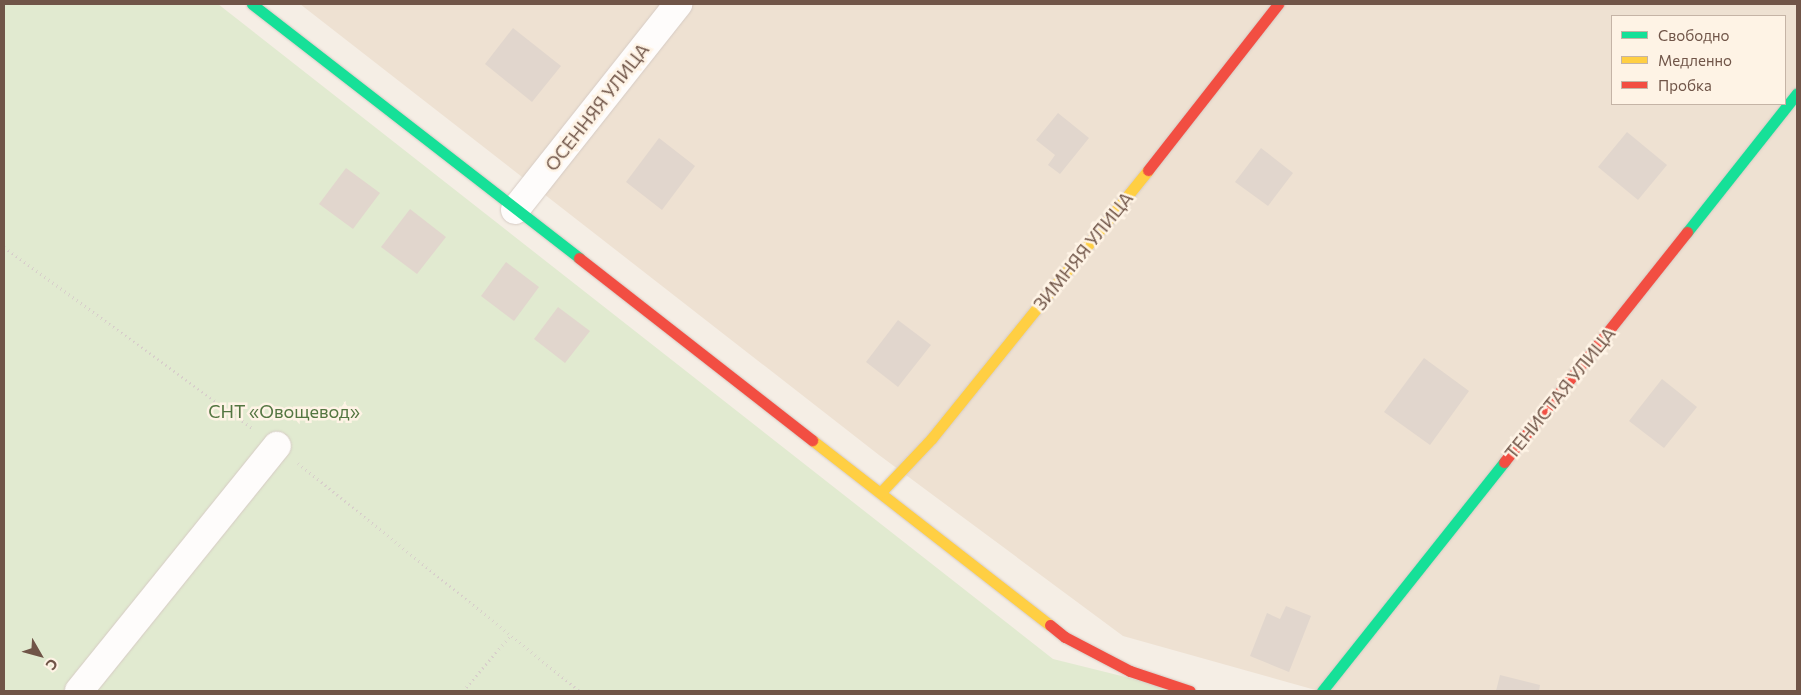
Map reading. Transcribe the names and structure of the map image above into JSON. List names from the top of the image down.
{
  "streets": {
    "street": ["ОСЕННЯЯ УЛИЦА", "ЗИМНЯЯ УЛИЦА", "ТЕНИСТАЯ УЛИЦА"]
  },
  "parks": ["СНТ «Овощевод»"],
  "legend": ["Свободно", "Медленно", "Пробка"],
  "north": "bottom right"
}
